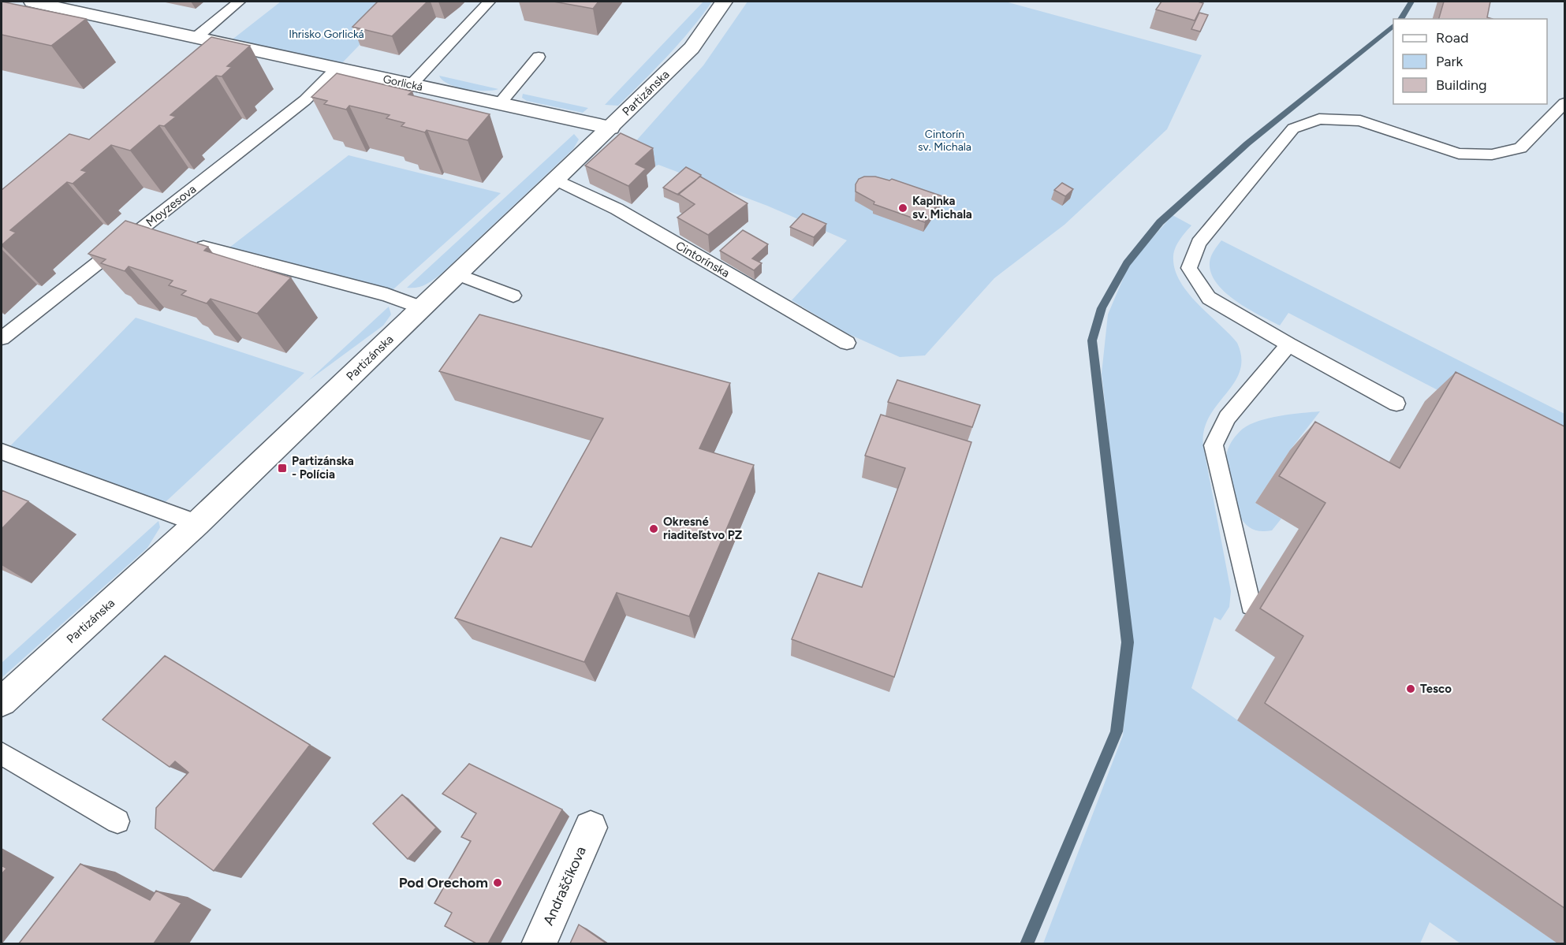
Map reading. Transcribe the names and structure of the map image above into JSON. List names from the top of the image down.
{
  "streets": {
    "street": ["Gorlická", "Partizánska", "Andraščíkova"],
    "lane": ["Moyzesova", "Cintorínska"]
  },
  "crossings": [
    ["Gorlická", "Partizánska"],
    ["Gorlická", "Moyzesova"],
    ["Partizánska", "Cintorínska"]
  ],
  "parks": ["Ihrisko Gorlická", "Cintorín sv. Michala"],
  "places": {
    "other": [
      "Kaplnka sv. Michala",
      "Okresné riaditeľstvo PZ",
      "Tesco",
      "Pod Orechom"
    ],
    "transit": ["Partizánska - Polícia"]
  },
  "legend": ["Road", "Park", "Building"]
}
